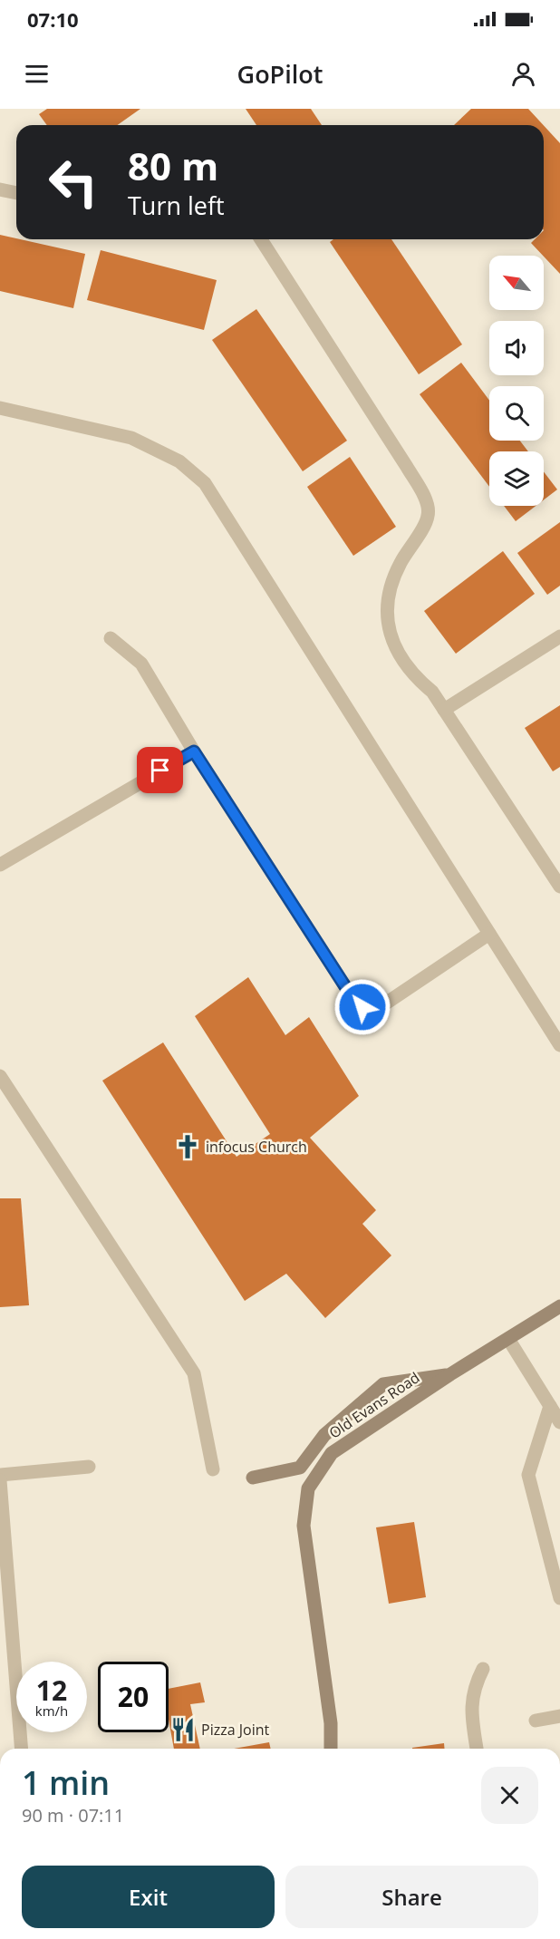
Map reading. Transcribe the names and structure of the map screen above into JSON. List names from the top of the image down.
{
  "streets": {
    "street": ["Old Evans Road"]
  },
  "places": {
    "church": ["infocus Church"],
    "restaurant": ["Pizza Joint"]
  },
  "north": "top left",
  "page": {
    "status": "07:10",
    "header": "GoPilot",
    "turn": ["80 m", "Turn left"],
    "speed": "12 km/h",
    "limit": "20",
    "heading": ["1 min", "90 m · 07:11"],
    "buttons": ["Exit", "Share"]
  }
}
